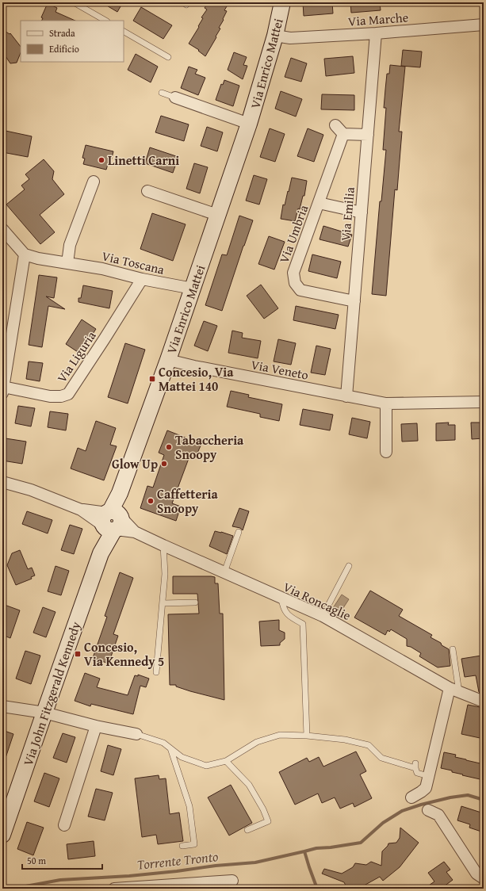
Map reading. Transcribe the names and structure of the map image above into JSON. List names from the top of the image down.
{
  "streets": {
    "street": [
      "Via Marche",
      "Via Enrico Mattei",
      "Via Emilia",
      "Via Umbria",
      "Via Toscana",
      "Via Liguria",
      "Via Veneto",
      "Via Roncaglie",
      "Via John Fitzgerald Kennedy"
    ]
  },
  "crossings": [
    ["Via Marche", "Via Enrico Mattei"],
    ["Via Marche", "Via Emilia"],
    ["Via Enrico Mattei", "Via Toscana"],
    ["Via Enrico Mattei", "Via Veneto"],
    ["Via Enrico Mattei", "Via Roncaglie"],
    ["Via Enrico Mattei", "Via John Fitzgerald Kennedy"],
    ["Via Emilia", "Via Umbria"],
    ["Via Emilia", "Via Veneto"],
    ["Via Toscana", "Via Liguria"],
    ["Via Roncaglie", "Via John Fitzgerald Kennedy"]
  ],
  "water": ["Torrente Tronto"],
  "places": {
    "other": [
      "Linetti Carni",
      "Tabaccheria Snoopy",
      "Glow Up",
      "Caffetteria Snoopy"
    ],
    "transit": ["Concesio, Via Mattei 140", "Concesio, Via Kennedy 5"]
  },
  "legend": ["Strada", "Edificio"],
  "scale_bar": "50 m"
}
